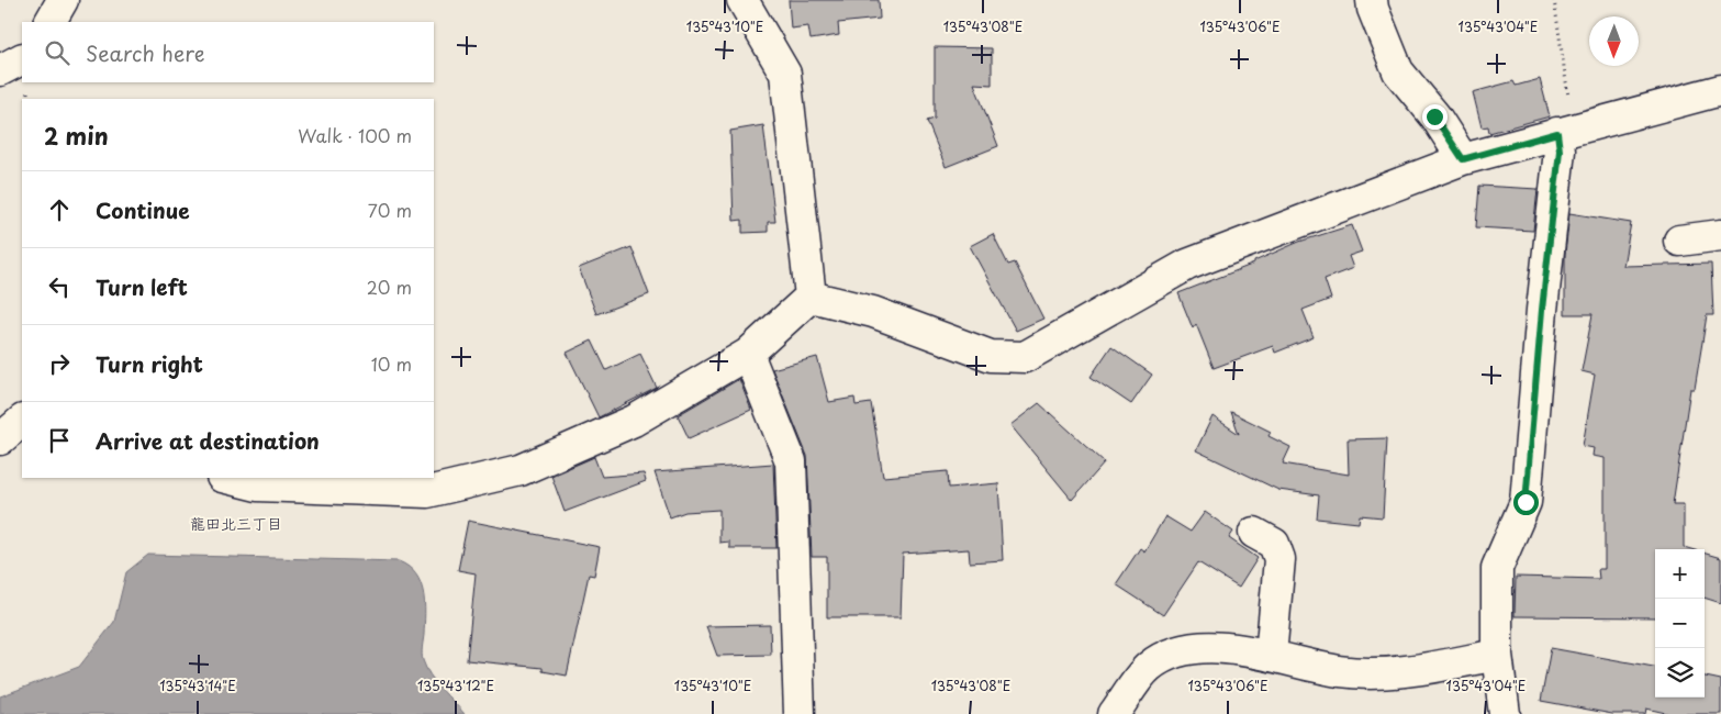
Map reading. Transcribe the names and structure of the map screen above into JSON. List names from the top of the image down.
{
  "districts": ["龍田北三丁目"],
  "north": "bottom",
  "page": {
    "search": "Search here",
    "heading": ["2 min", "Walk · 100 m"],
    "list": [
      ["Continue", "70 m"],
      ["Turn left", "20 m"],
      ["Turn right", "10 m"],
      "Arrive at destination"
    ],
    "map_buttons": ["+", "−"]
  },
  "coordinates": [
    "135°43'10\"E",
    "135°43'08\"E",
    "135°43'06\"E",
    "135°43'04\"E",
    "135°43'14\"E",
    "135°43'12\"E"
  ]
}
